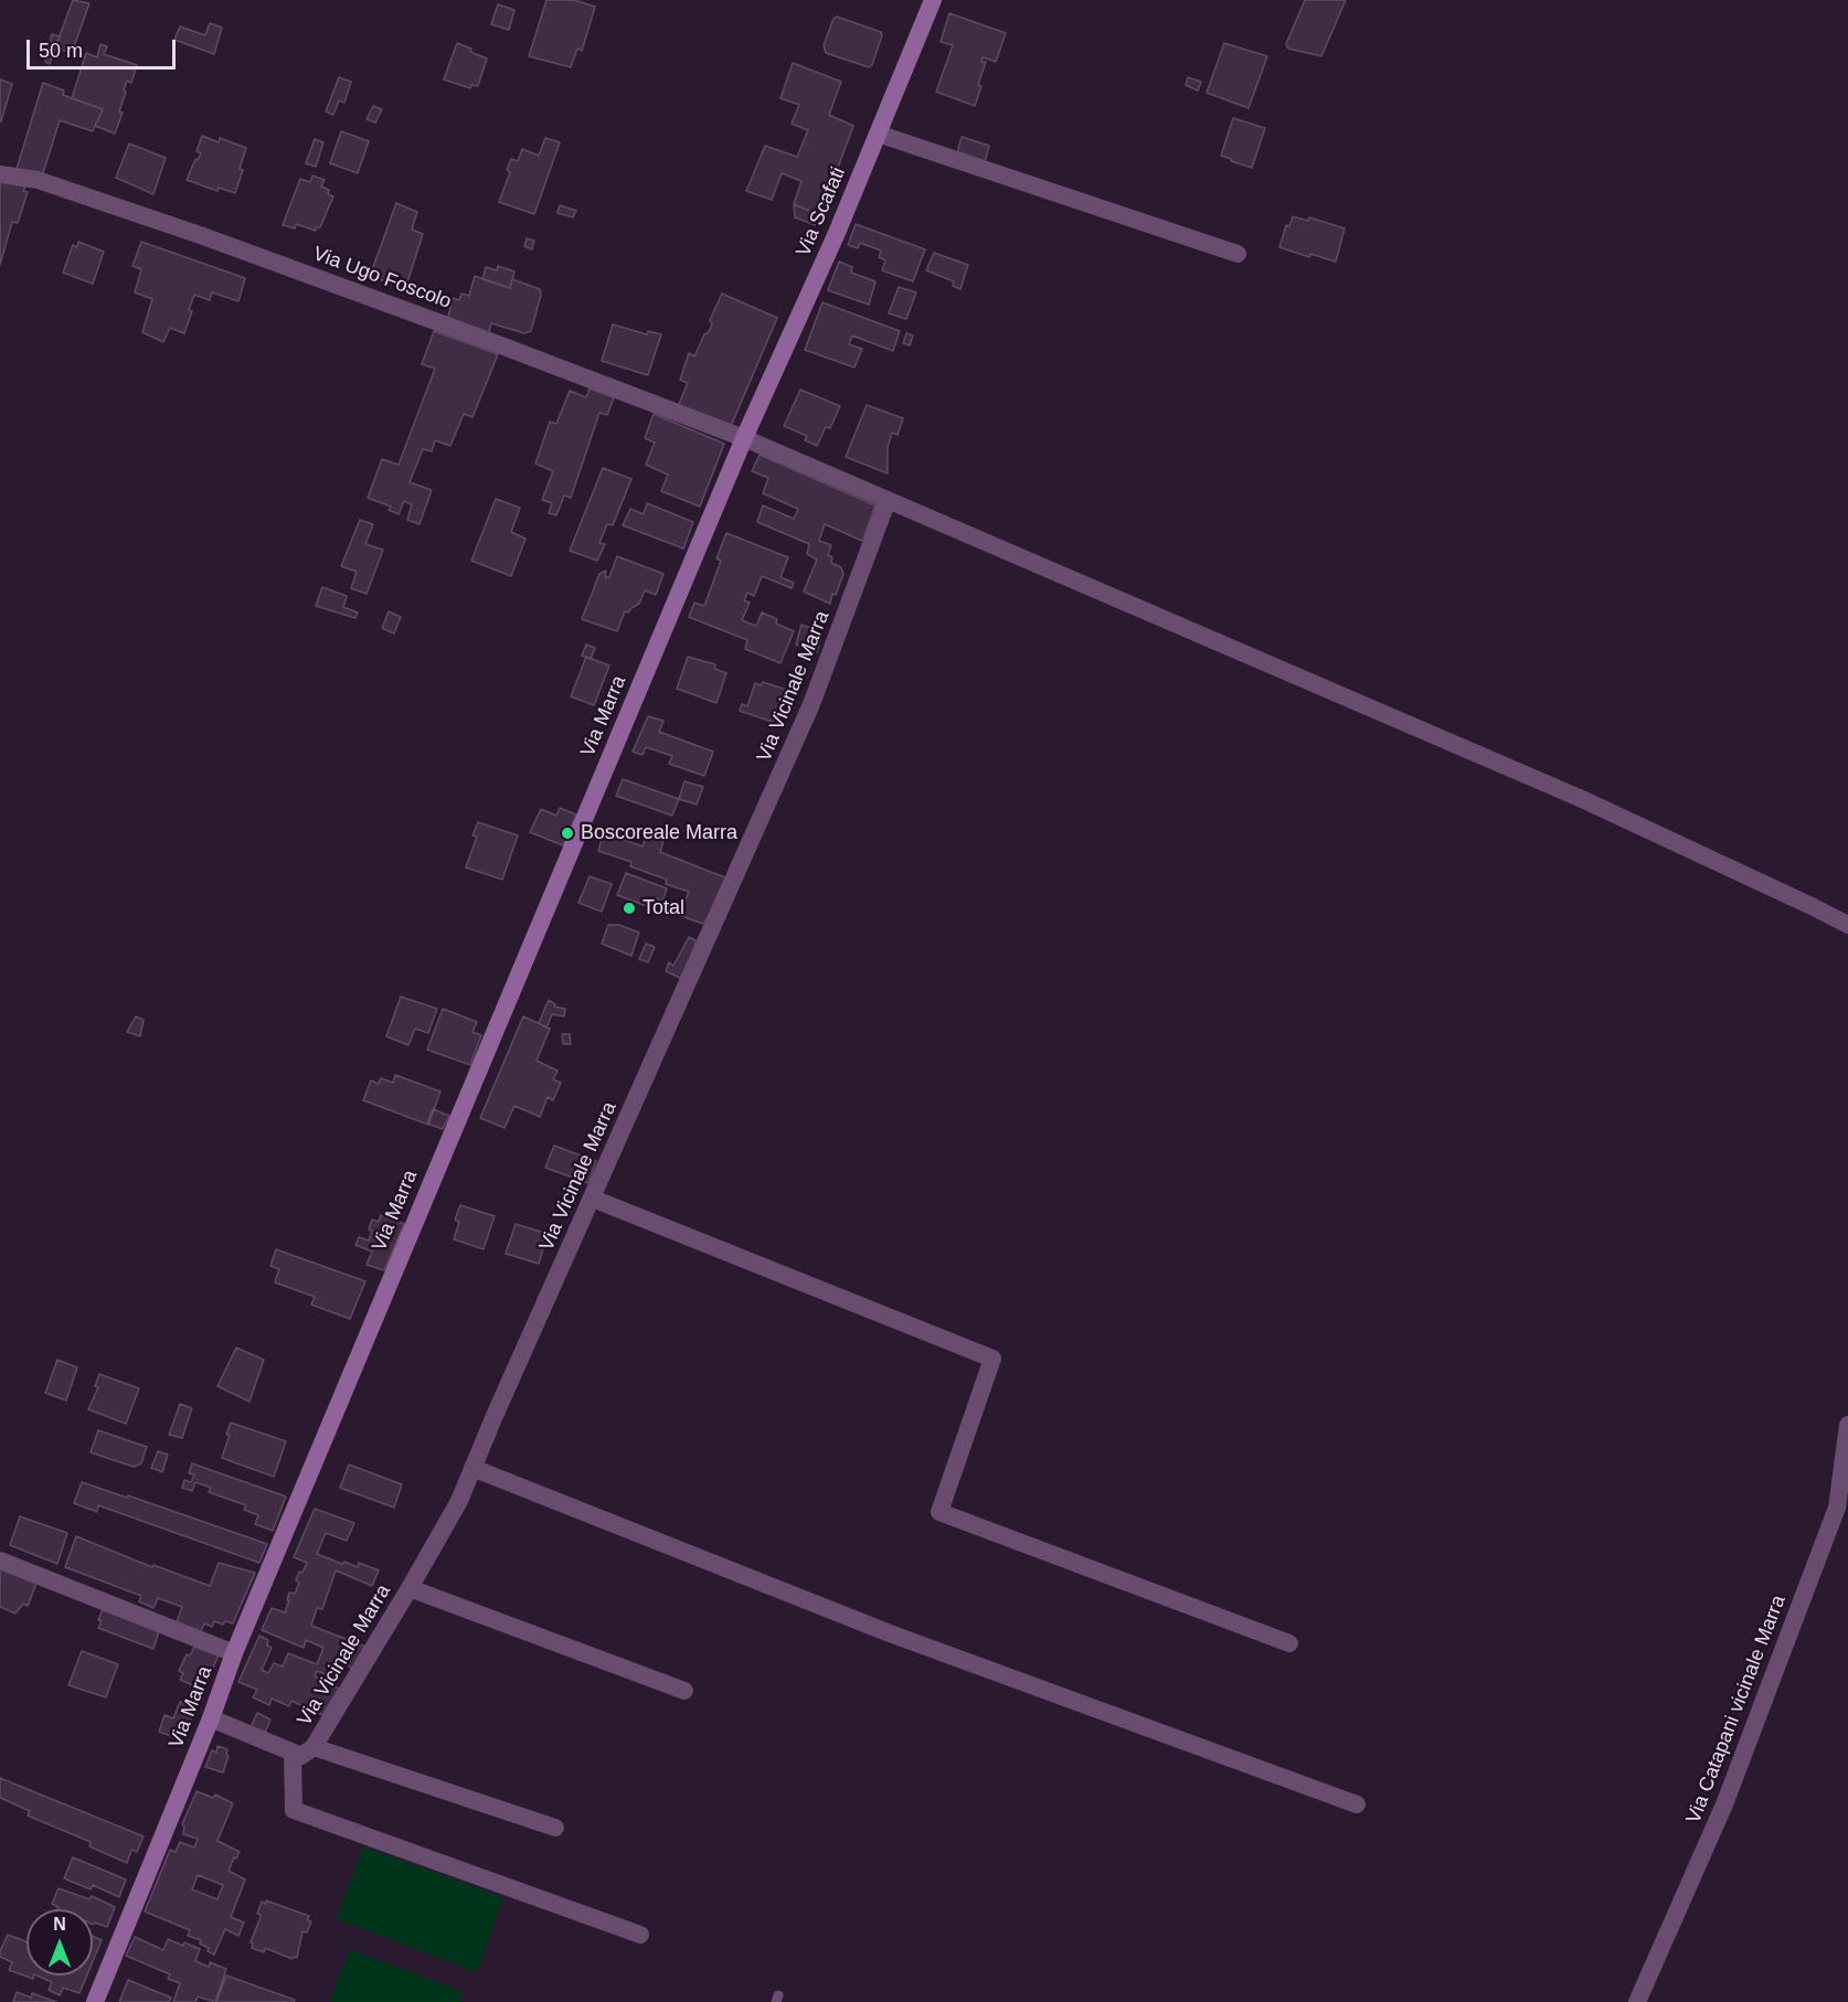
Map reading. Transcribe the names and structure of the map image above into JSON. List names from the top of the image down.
{
  "streets": {
    "main road": ["Via Scafati", "Via Marra"],
    "street": ["Via Ugo Foscolo", "Via Vicinale Marra", "Via Catapani vicinale Marra"]
  },
  "crossings": [
    ["Via Scafati", "Via Ugo Foscolo"],
    ["Via Scafati", "Via Marra"],
    ["Via Ugo Foscolo", "Via Vicinale Marra"],
    ["Via Ugo Foscolo", "Via Marra"]
  ],
  "places": ["Boscoreale Marra", "Total"],
  "scale_bar": "50 m",
  "north": "top"
}
